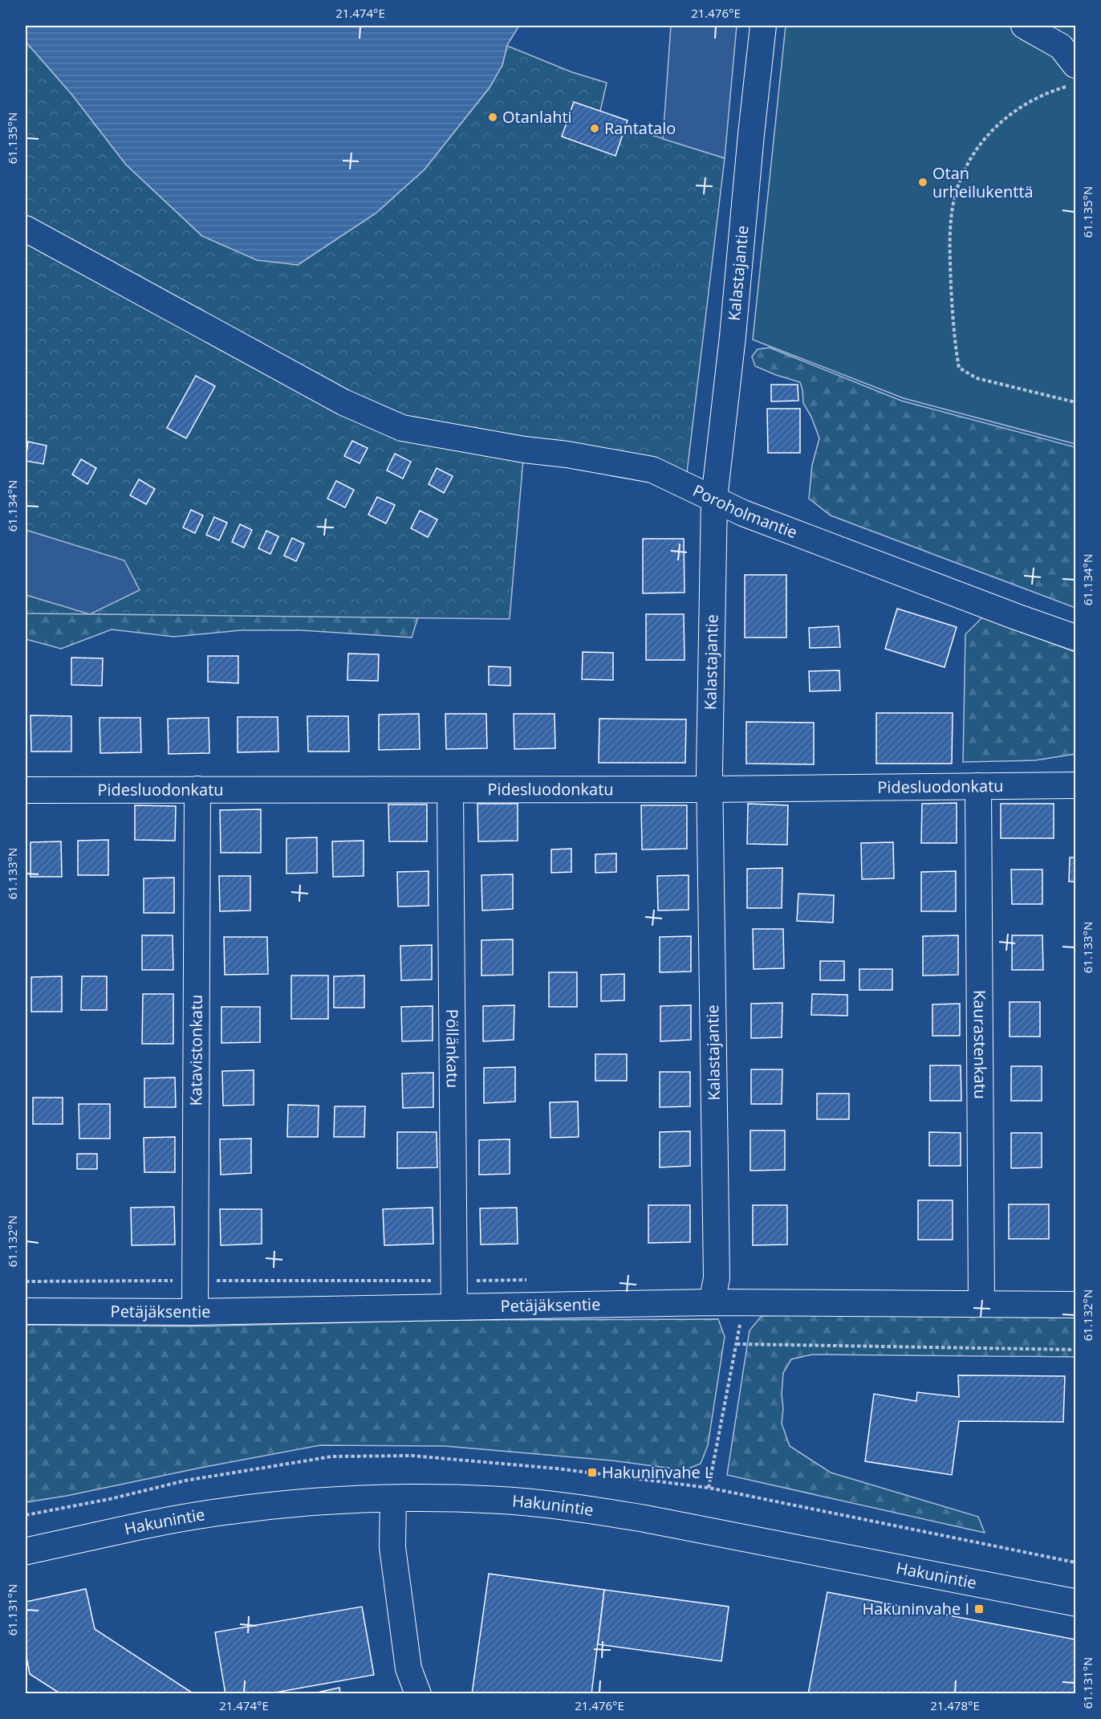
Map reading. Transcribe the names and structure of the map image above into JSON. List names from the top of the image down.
{
  "streets": {
    "highway": ["Hakunintie"],
    "street": [
      "Kalastajantie",
      "Poroholmantie",
      "Pidesluodonkatu",
      "Kaurastenkatu",
      "Pöllänkatu",
      "Katavistonkatu",
      "Petäjäksentie"
    ]
  },
  "crossings": [
    ["Kalastajantie", "Poroholmantie"],
    ["Kalastajantie", "Pidesluodonkatu"],
    ["Kalastajantie", "Petäjäksentie"],
    ["Pidesluodonkatu", "Kaurastenkatu"],
    ["Pidesluodonkatu", "Pöllänkatu"],
    ["Pidesluodonkatu", "Katavistonkatu"],
    ["Kaurastenkatu", "Petäjäksentie"],
    ["Pöllänkatu", "Petäjäksentie"],
    ["Katavistonkatu", "Petäjäksentie"]
  ],
  "places": {
    "other": ["Otanlahti", "Rantatalo", "Otan urheilukenttä"],
    "transit": ["Hakuninvahe L", "Hakuninvahe I"]
  },
  "coordinates": [
    "21.474°E",
    "21.476°E",
    "61.135°N",
    "61.134°N",
    "61.133°N",
    "61.132°N",
    "61.131°N",
    "21.478°E"
  ]
}
